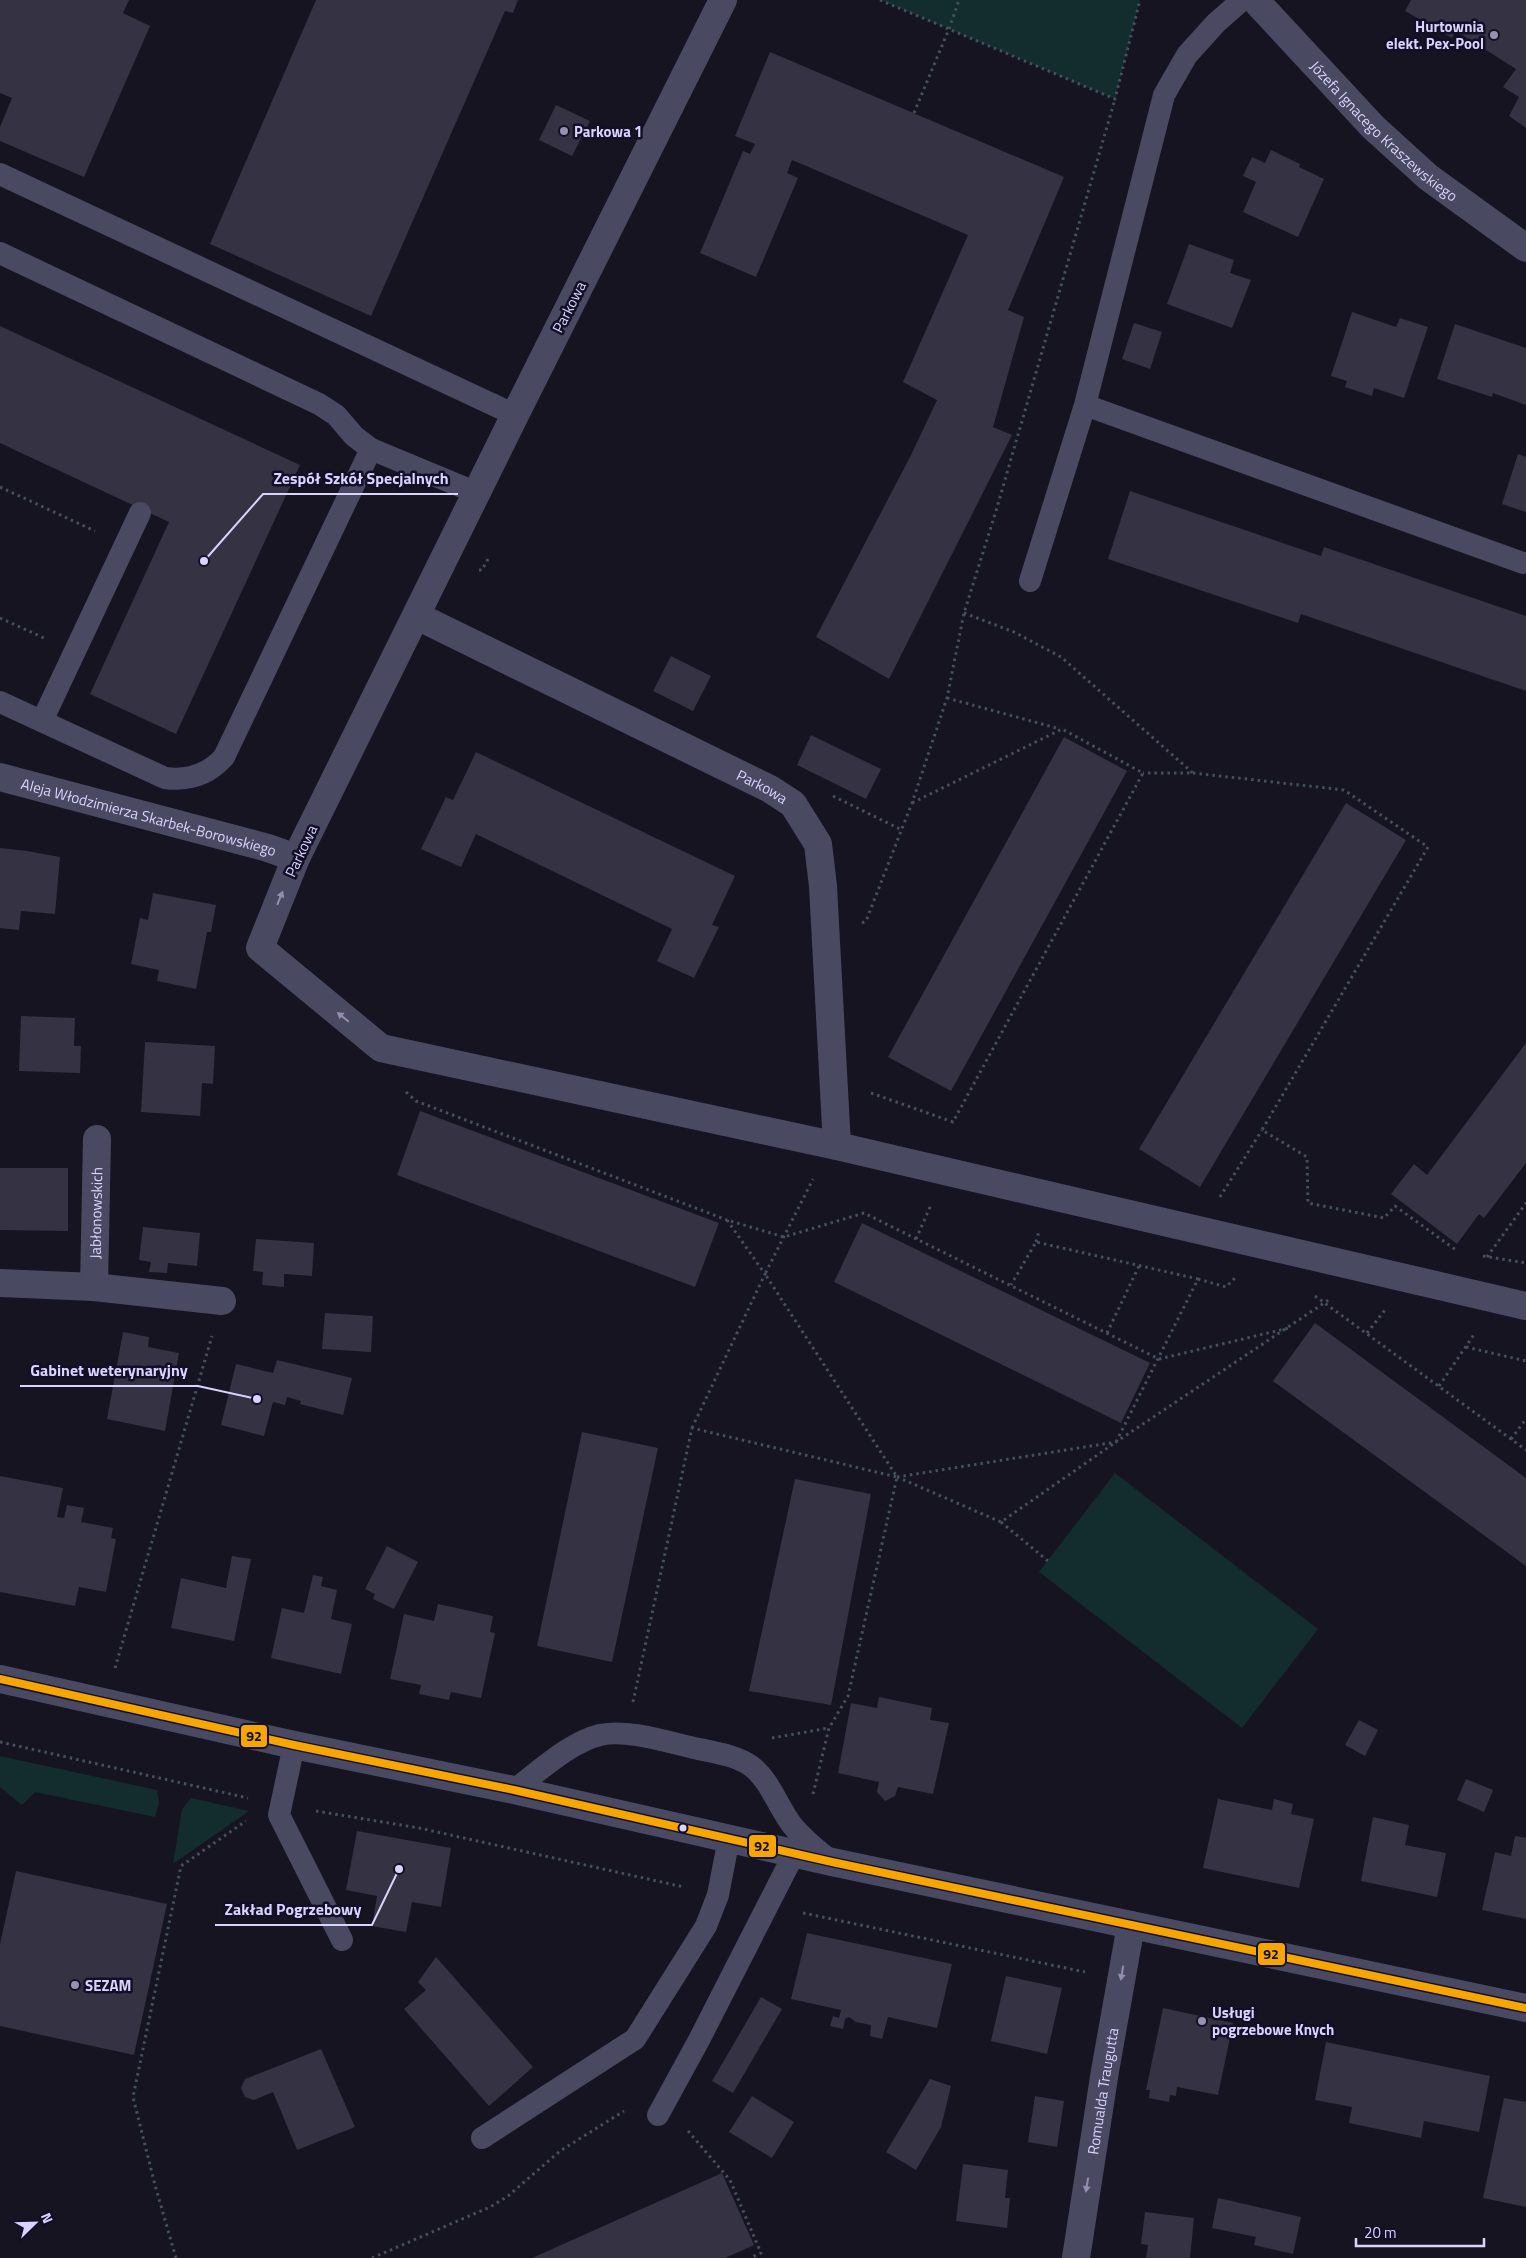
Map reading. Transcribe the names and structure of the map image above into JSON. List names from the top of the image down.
{
  "streets": {
    "street": [
      "Józefa Ignacego Kraszewskiego",
      "Parkowa",
      "Aleja Włodzimierza Skarbek-Borowskiego",
      "Jabłonowskich",
      "Romualda Traugutta"
    ]
  },
  "crossings": [
    ["Parkowa", "Aleja Włodzimierza Skarbek-Borowskiego"]
  ],
  "one_way": ["Romualda Traugutta"],
  "places": [
    "Hurtownia elekt. Pex-Pool",
    "Parkowa 1",
    "Zespół Szkół Specjalnych",
    "Gabinet weterynaryjny",
    "Zakład Pogrzebowy",
    "SEZAM",
    "Usługi pogrzebowe Knych"
  ],
  "lines": ["transit line 92"],
  "scale_bar": "20 m",
  "north": "top right"
}
